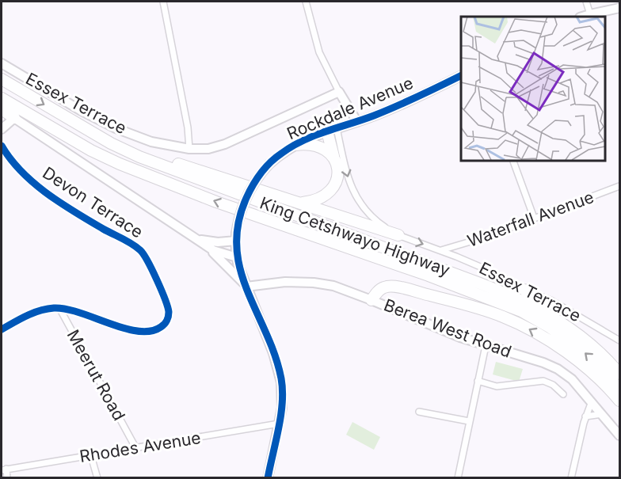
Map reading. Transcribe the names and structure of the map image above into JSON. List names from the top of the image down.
{
  "streets": {
    "highway": ["King Cetshwayo Highway"],
    "street": [
      "Essex Terrace",
      "Rockdale Avenue",
      "Devon Terrace",
      "Waterfall Avenue",
      "Berea West Road",
      "Meerut Road",
      "Rhodes Avenue"
    ]
  },
  "crossings": [
    ["Essex Terrace", "Rockdale Avenue"],
    ["Essex Terrace", "Waterfall Avenue"],
    ["Rockdale Avenue", "Berea West Road"],
    ["Rockdale Avenue", "Rhodes Avenue"],
    ["Devon Terrace", "Meerut Road"],
    ["Meerut Road", "Rhodes Avenue"]
  ]
}
